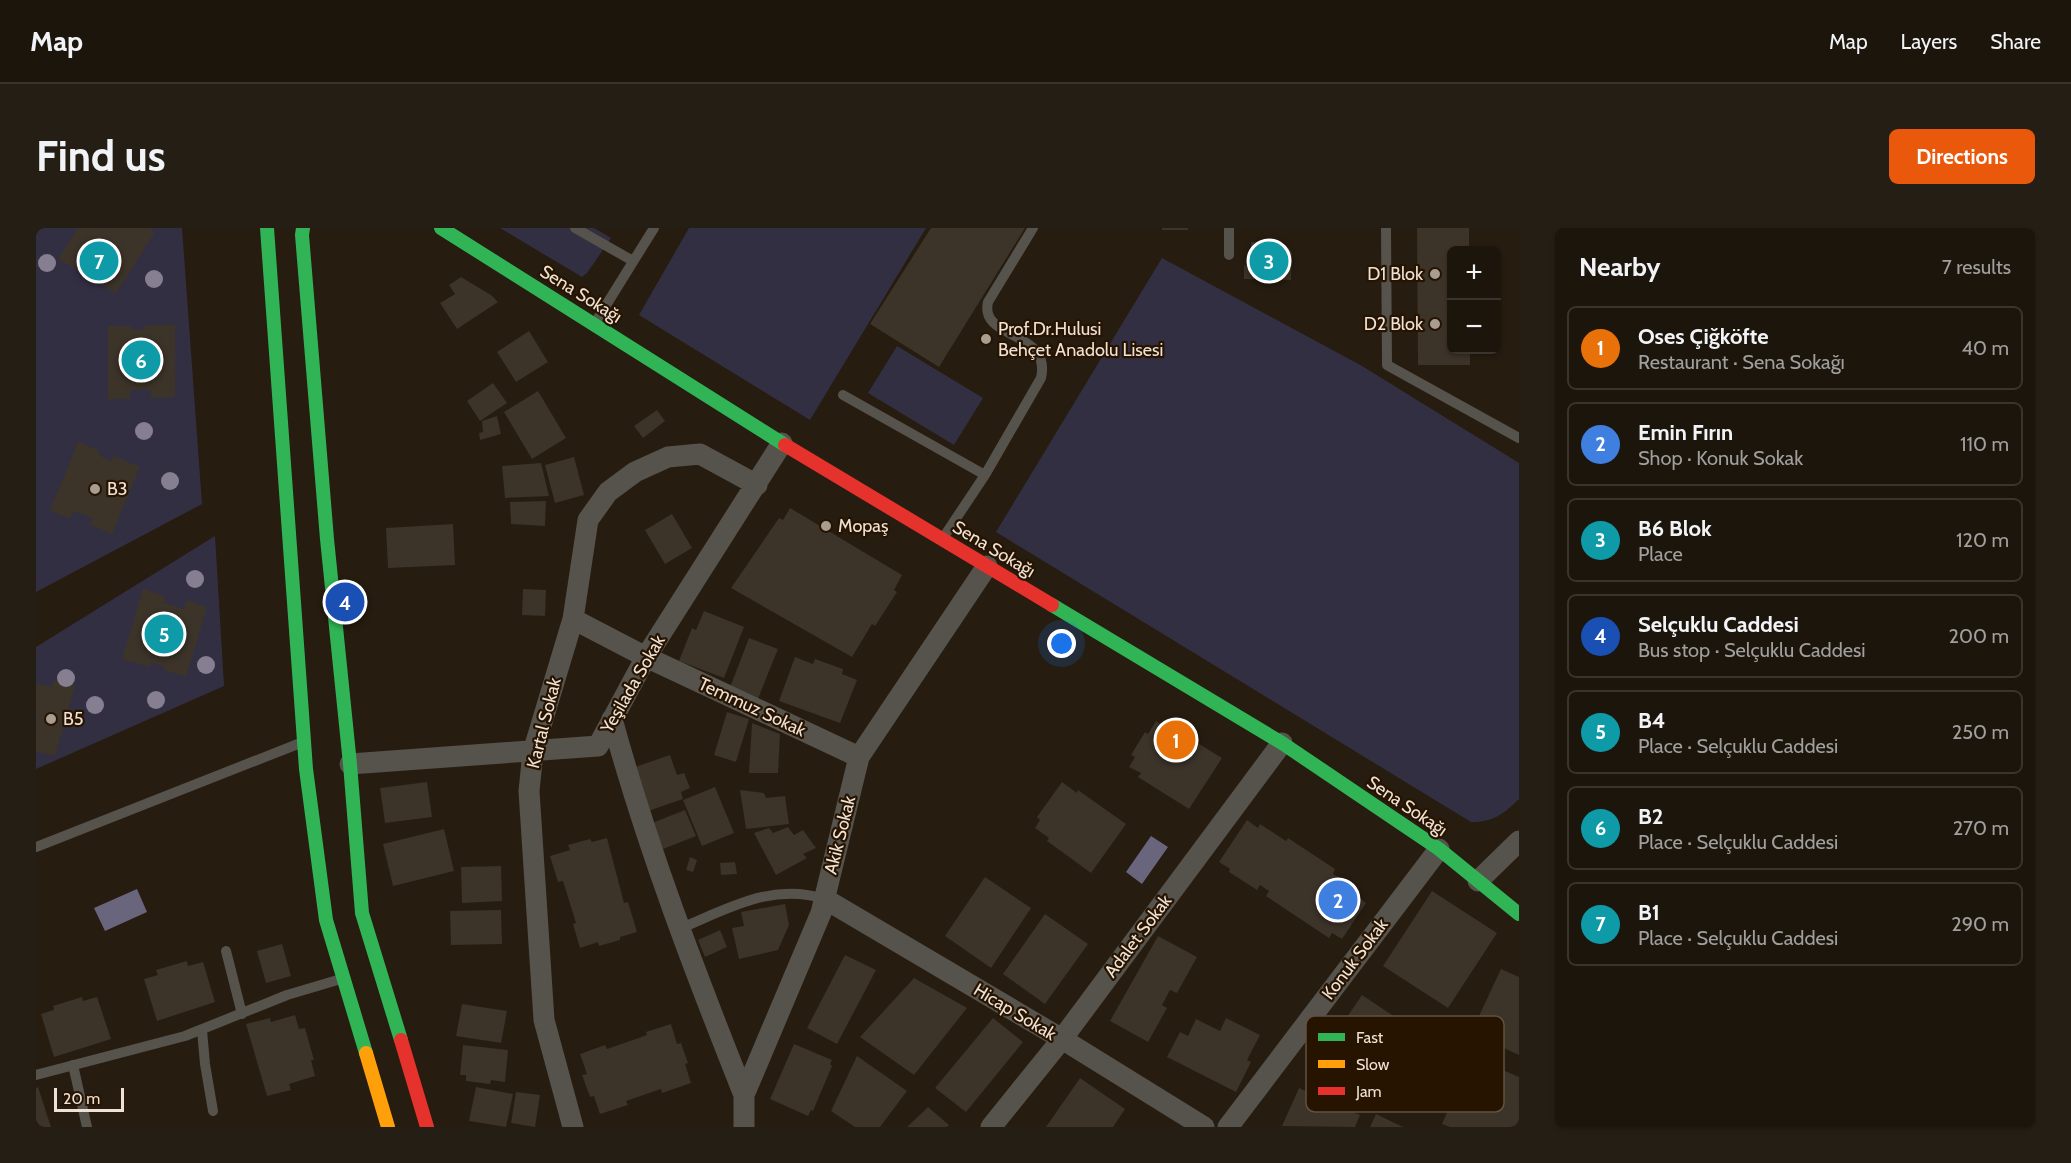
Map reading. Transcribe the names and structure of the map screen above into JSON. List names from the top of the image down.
{
  "streets": {
    "street": [
      "Sena Sokağı",
      "Yeşilada Sokak",
      "Temmuz Sokak",
      "Kartal Sokak",
      "Akik Sokak",
      "Adalet Sokak",
      "Konuk Sokak",
      "Hicap Sokak"
    ]
  },
  "crossings": [
    ["Sena Sokağı", "Yeşilada Sokak"],
    ["Sena Sokağı", "Akik Sokak"],
    ["Sena Sokağı", "Adalet Sokak"],
    ["Sena Sokağı", "Konuk Sokak"],
    ["Yeşilada Sokak", "Temmuz Sokak"],
    ["Yeşilada Sokak", "Kartal Sokak"],
    ["Temmuz Sokak", "Kartal Sokak"],
    ["Temmuz Sokak", "Akik Sokak"],
    ["Akik Sokak", "Hicap Sokak"],
    ["Adalet Sokak", "Hicap Sokak"]
  ],
  "places": [
    "D1 Blok",
    "D2 Blok",
    "Prof.Dr.Hulusi Behçet Anadolu Lisesi",
    "B3",
    "Mopaş",
    "B5"
  ],
  "legend": ["Fast", "Slow", "Jam"],
  "scale_bar": "20 m",
  "page": {
    "header": "Map",
    "nav": ["Map", "Layers", "Share"],
    "buttons": "Directions",
    "title": "Find us",
    "heading": ["Nearby", "7 results"],
    "pins": [
      "3",
      "7",
      "6",
      "4",
      "5",
      "1",
      "2"
    ],
    "map_buttons": ["+", "−"],
    "list": [
      {
        "mark": "1",
        "name": "Oses Çiğköfte",
        "note": "Restaurant · Sena Sokağı",
        "value": "40 m"
      },
      {
        "mark": "2",
        "name": "Emin Fırın",
        "note": "Shop · Konuk Sokak",
        "value": "110 m"
      },
      {
        "mark": "3",
        "name": "B6 Blok",
        "note": "Place",
        "value": "120 m"
      },
      {
        "mark": "4",
        "name": "Selçuklu Caddesi",
        "note": "Bus stop · Selçuklu Caddesi",
        "value": "200 m"
      },
      {
        "mark": "5",
        "name": "B4",
        "note": "Place · Selçuklu Caddesi",
        "value": "250 m"
      },
      {
        "mark": "6",
        "name": "B2",
        "note": "Place · Selçuklu Caddesi",
        "value": "270 m"
      },
      {
        "mark": "7",
        "name": "B1",
        "note": "Place · Selçuklu Caddesi",
        "value": "290 m"
      }
    ],
    "scale": "20 m"
  }
}
